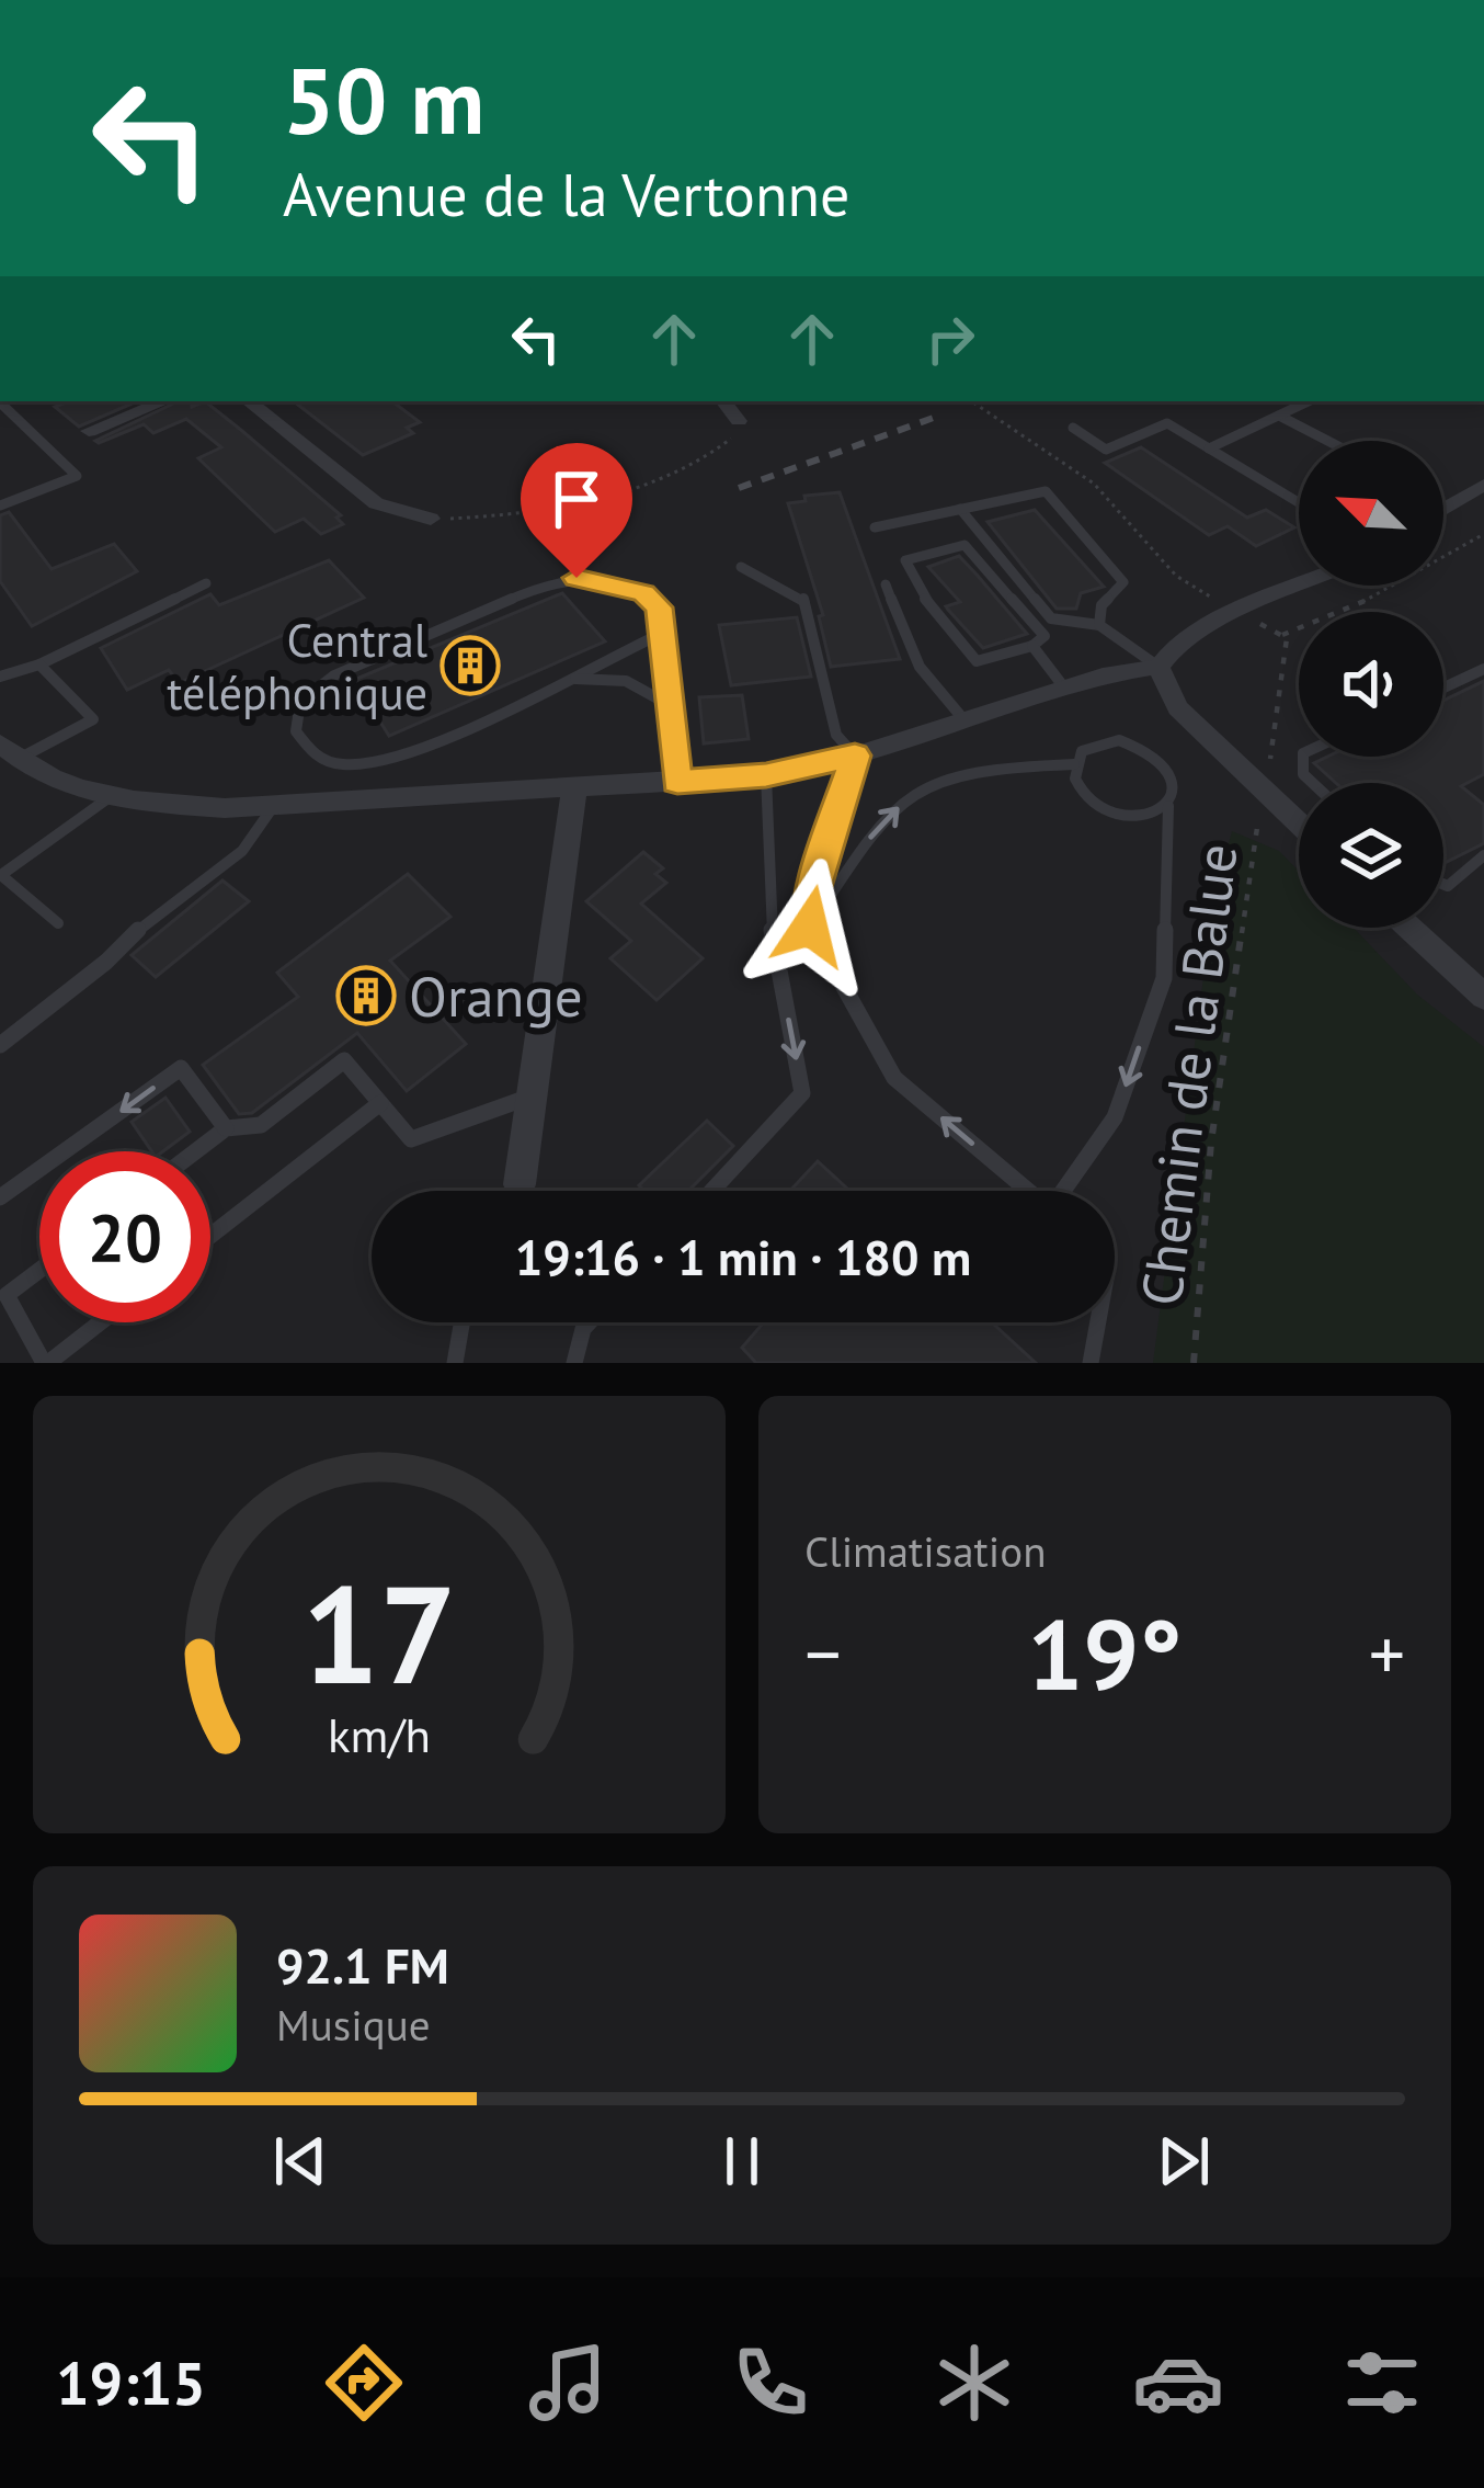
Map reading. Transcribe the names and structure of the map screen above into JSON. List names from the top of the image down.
{
  "streets": {
    "path": ["Chemin de la Balue"]
  },
  "places": {
    "building": ["Central téléphonique", "Orange"]
  },
  "north": "top left",
  "page": {
    "turn": ["50 m", "Avenue de la Vertonne"],
    "limit": "20",
    "trip": "19:16 · 1 min · 180 m",
    "tile": "Climatisation",
    "heat": ["−", "19°", "+"],
    "song": ["92.1 FM", "Musique"],
    "tabs": "19:15",
    "gauge": ["17", "km/h"]
  }
}
